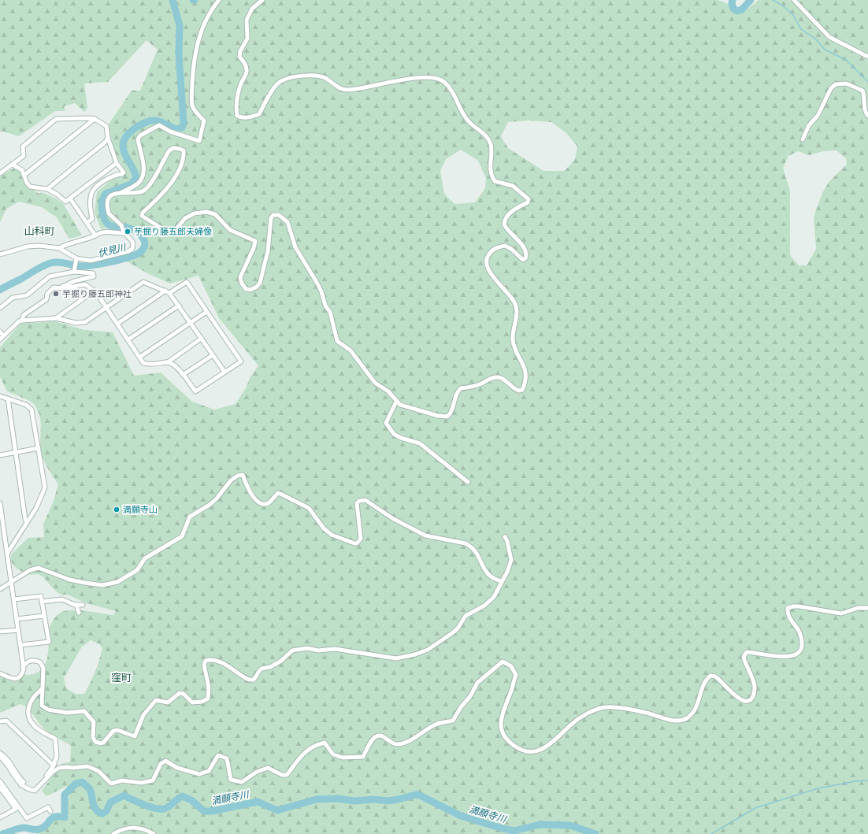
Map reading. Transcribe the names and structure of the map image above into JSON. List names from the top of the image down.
{
  "districts": ["山科町", "窪町"],
  "water": ["伏見川", "満願寺川"],
  "places": ["芋掘り藤五郎夫婦像", "芋掘り藤五郎神社", "満願寺山"]
}
